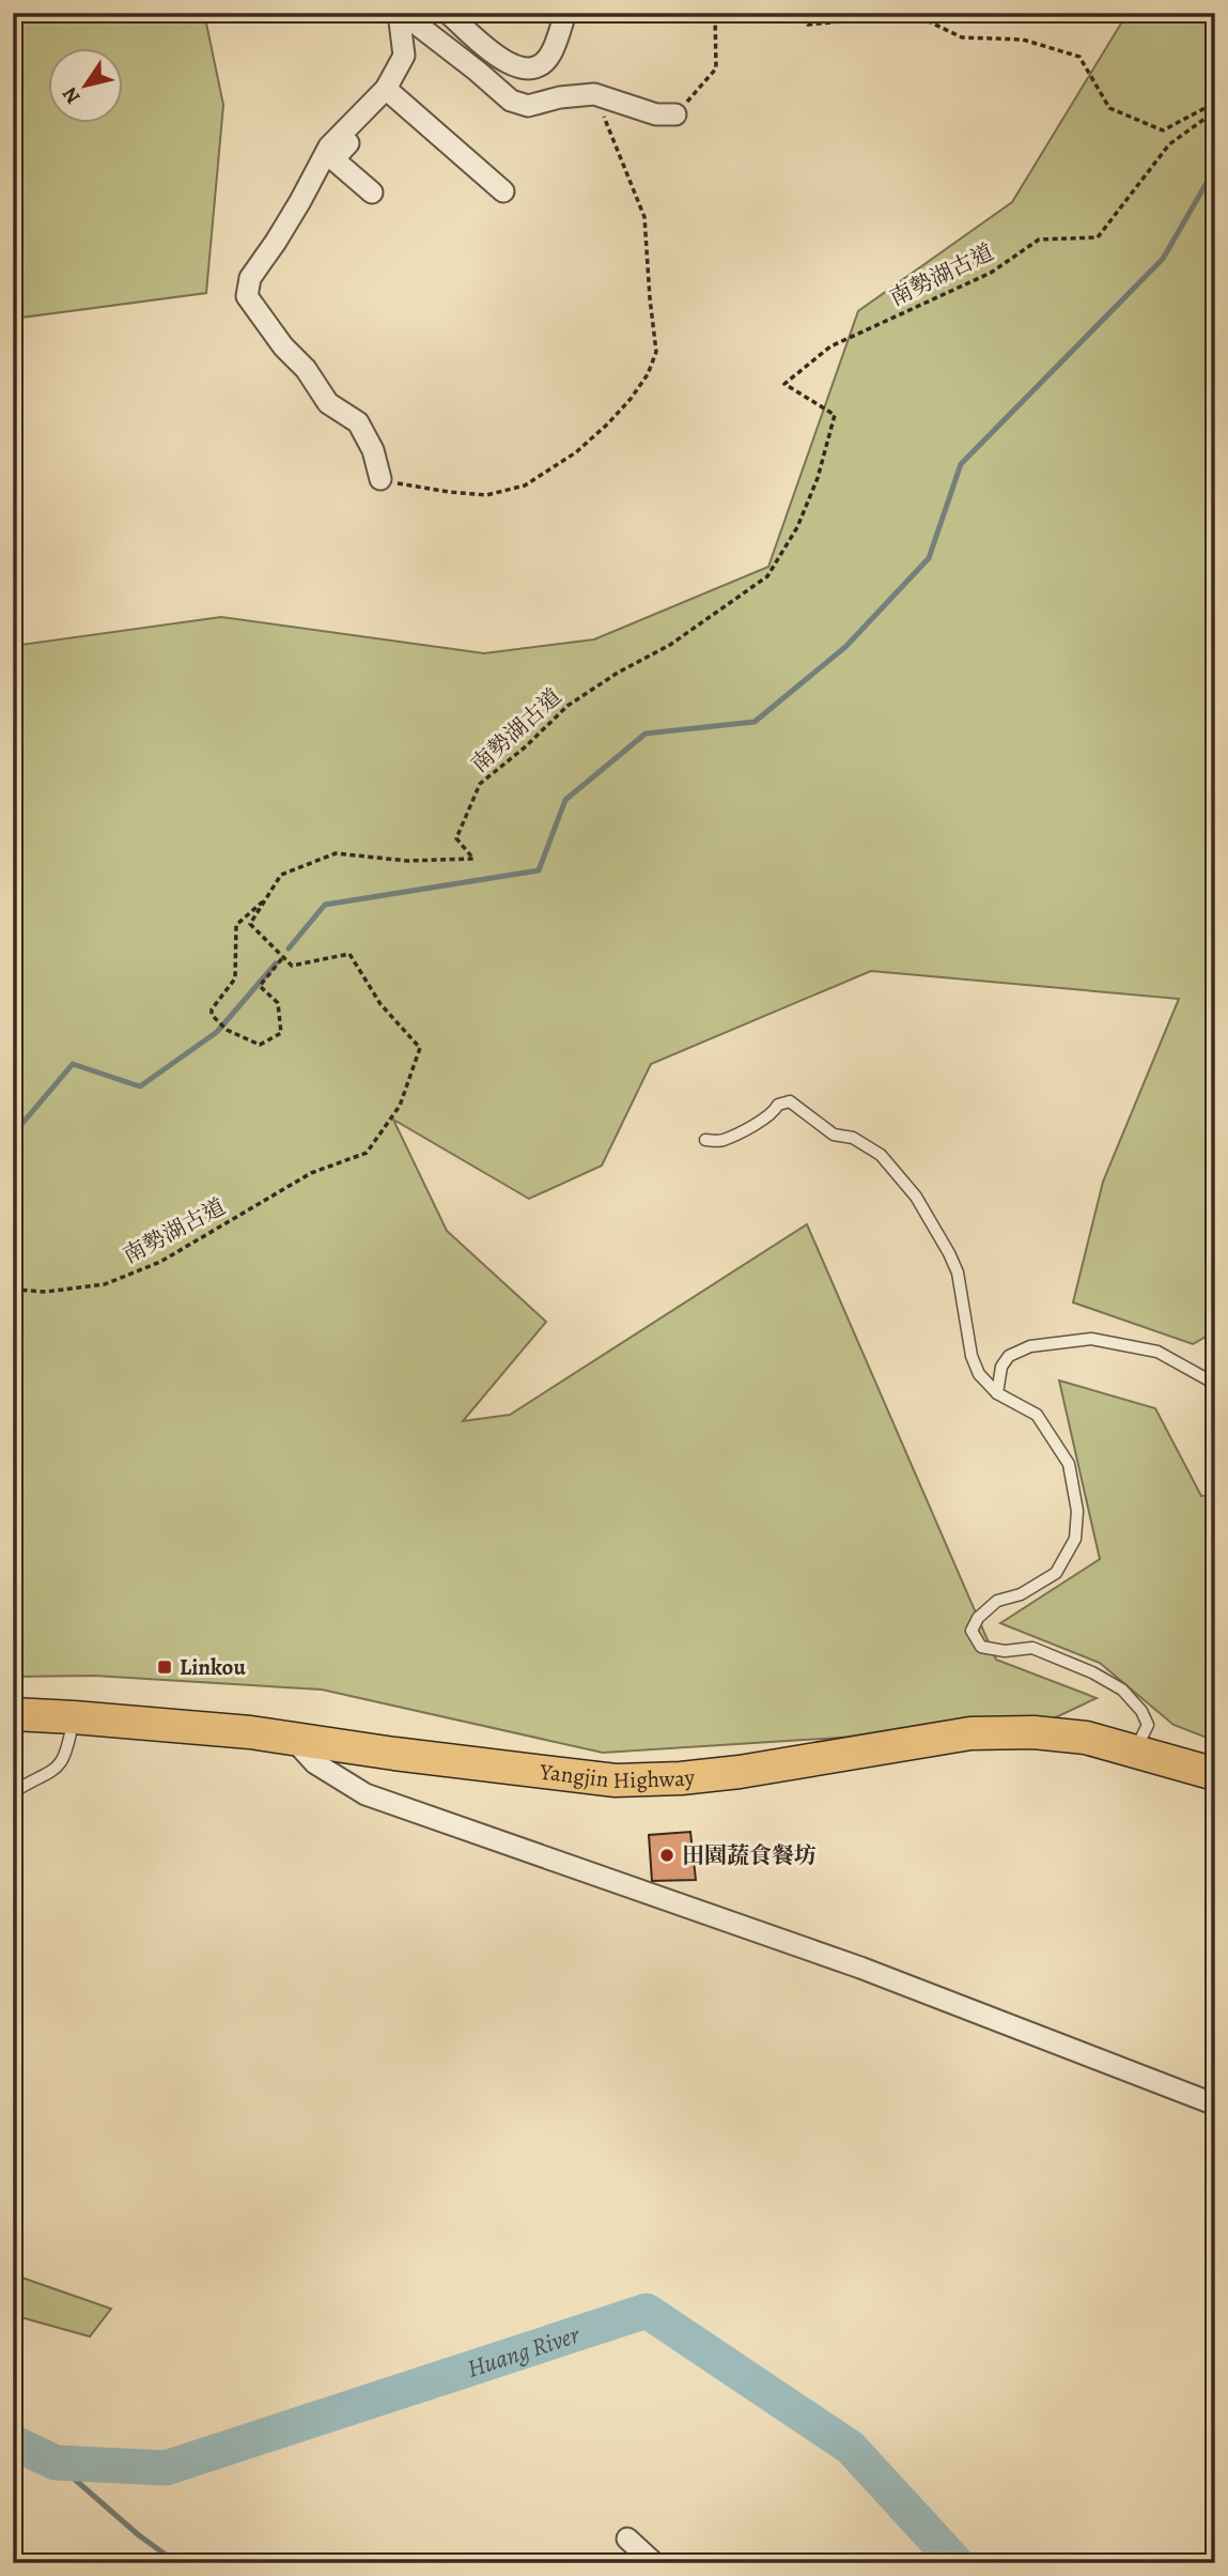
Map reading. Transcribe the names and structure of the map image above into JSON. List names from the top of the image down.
{
  "streets": {
    "main road": ["Yangjin Highway"],
    "path": ["南勢湖古道"]
  },
  "water": ["Huang River"],
  "places": {
    "transit": ["Linkou"],
    "other": ["田園蔬食餐坊"]
  },
  "north": "bottom left"
}
